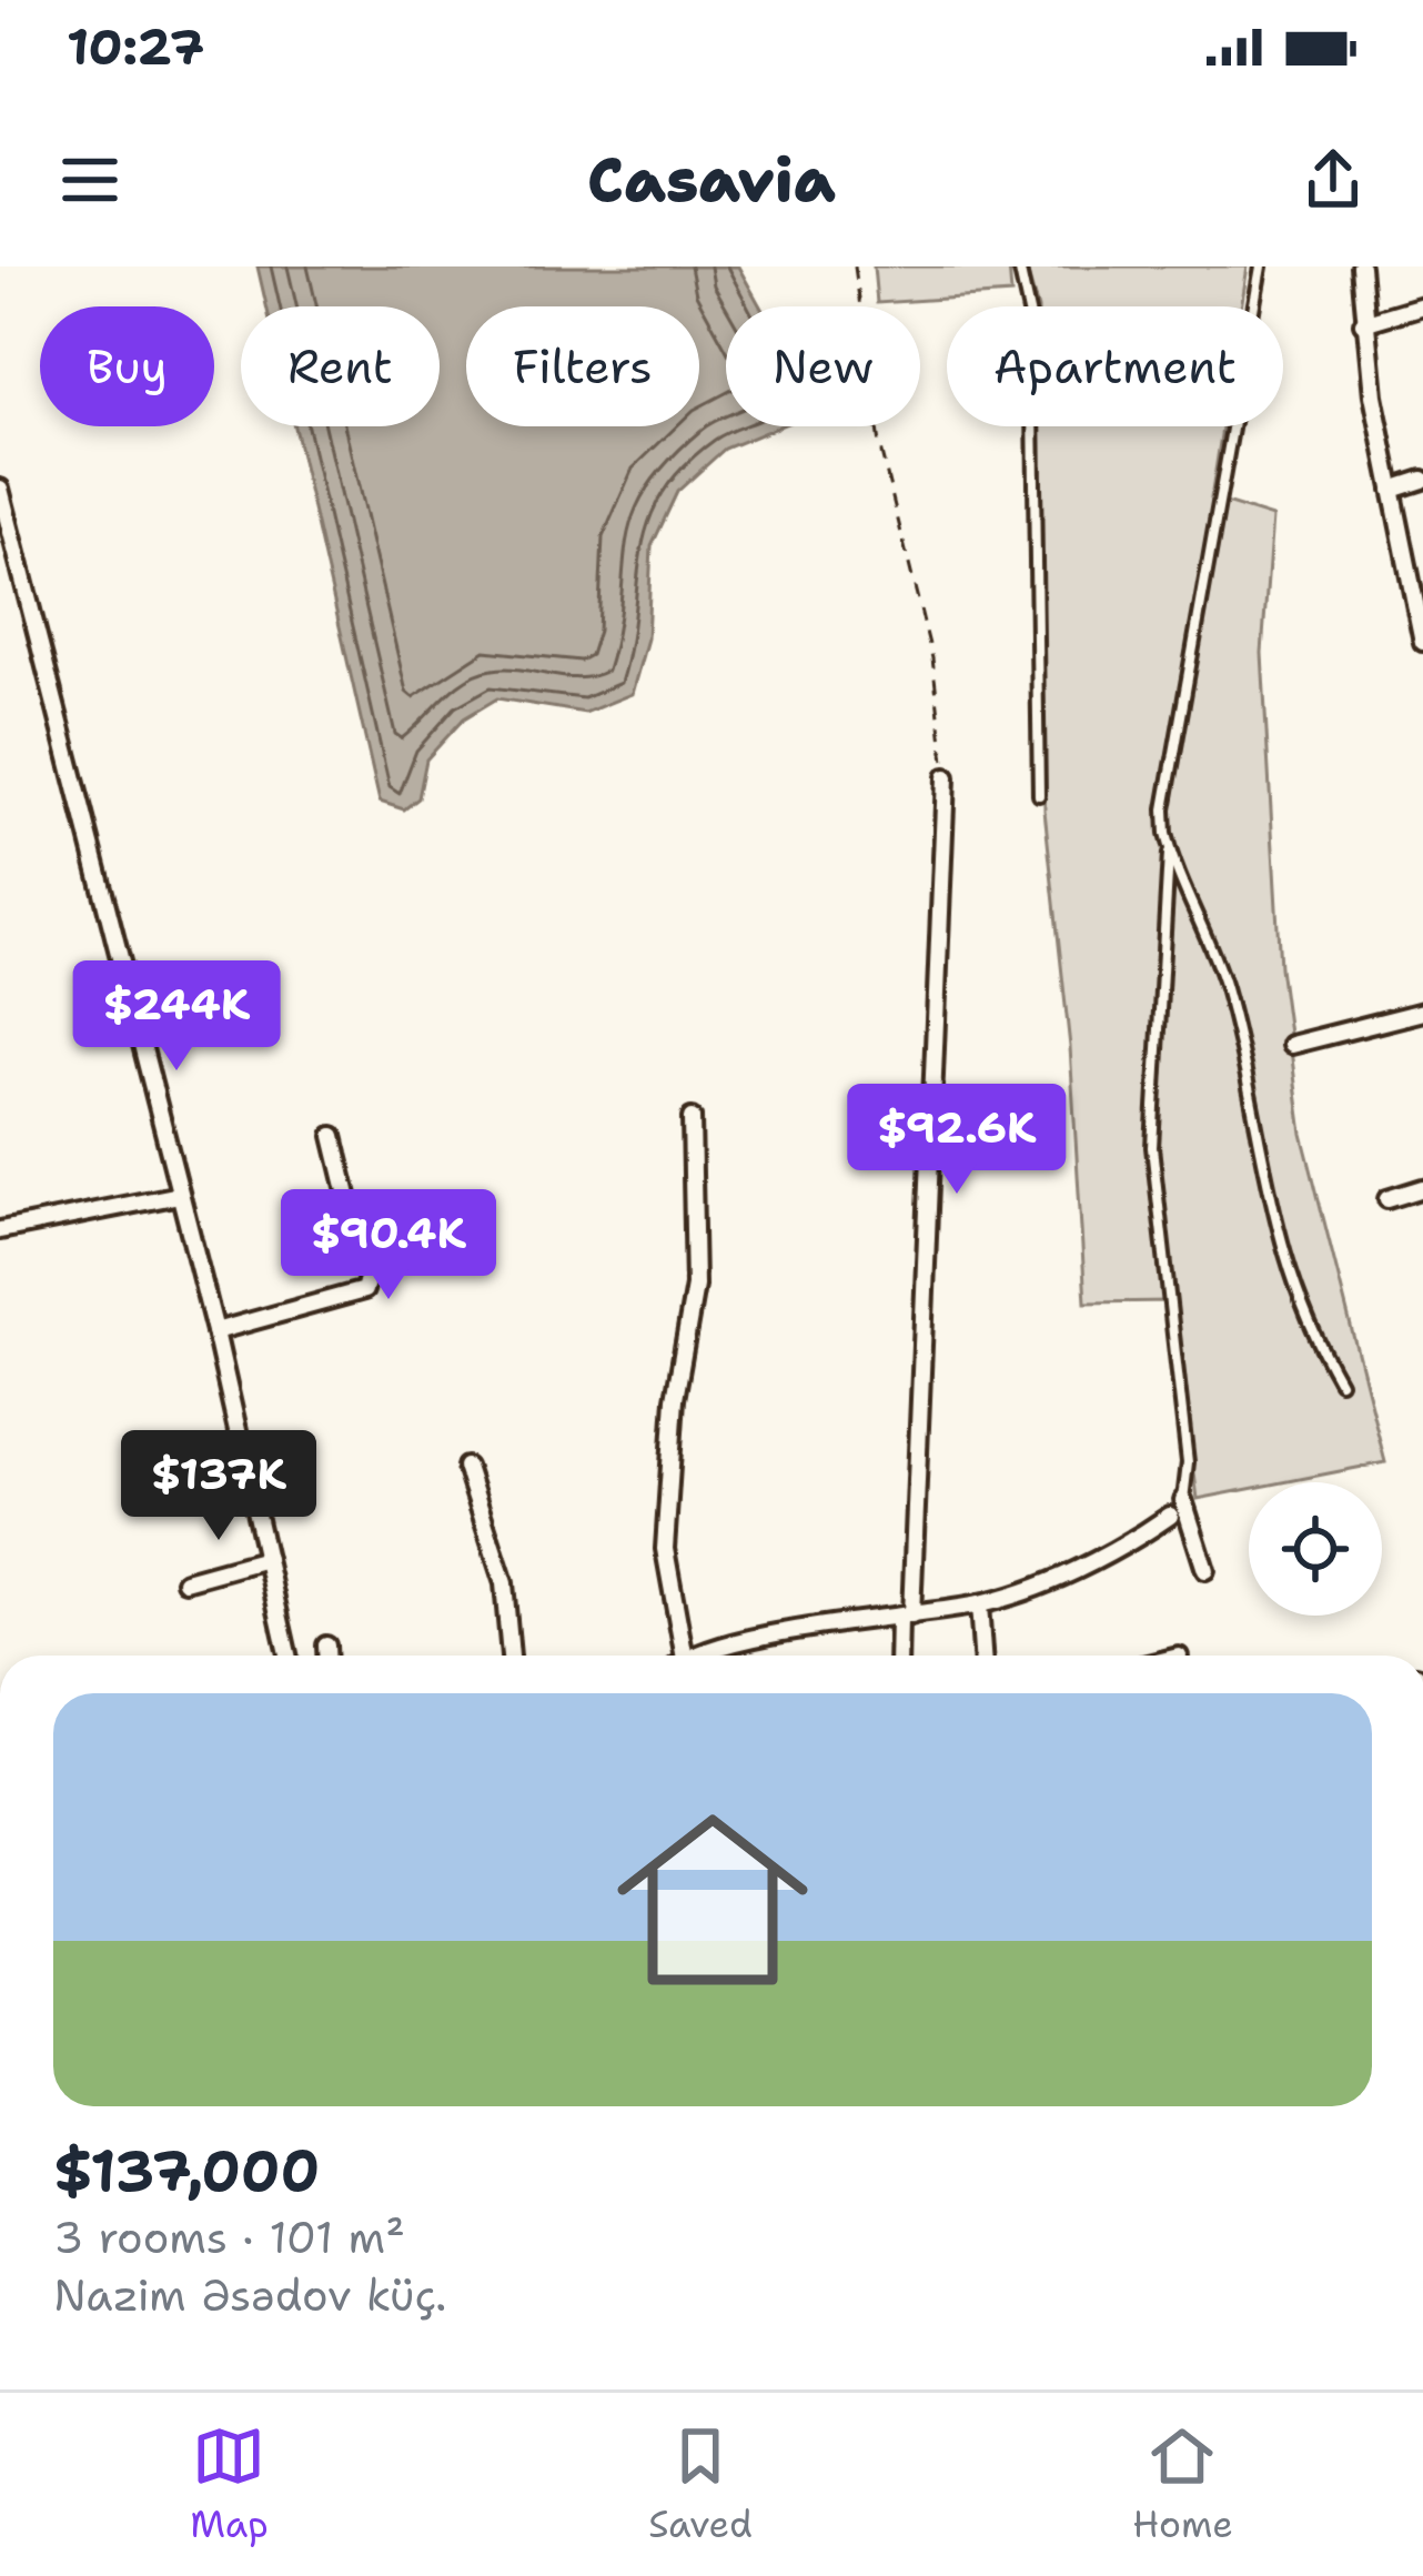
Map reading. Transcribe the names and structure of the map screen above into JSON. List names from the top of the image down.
{
  "page": {
    "status": "10:27",
    "header": "Casavia",
    "chip": [
      "Buy",
      "Rent",
      "Filters",
      "New",
      "Apartment"
    ],
    "price": [
      "$244K",
      "$92.6K",
      "$90.4K",
      "$137K"
    ],
    "list": [
      {
        "name": "$137,000",
        "note": "3 rooms · 101 m² · Nazim Əsədov küç."
      }
    ],
    "tabs": ["Map", "Saved", "Home"]
  }
}
